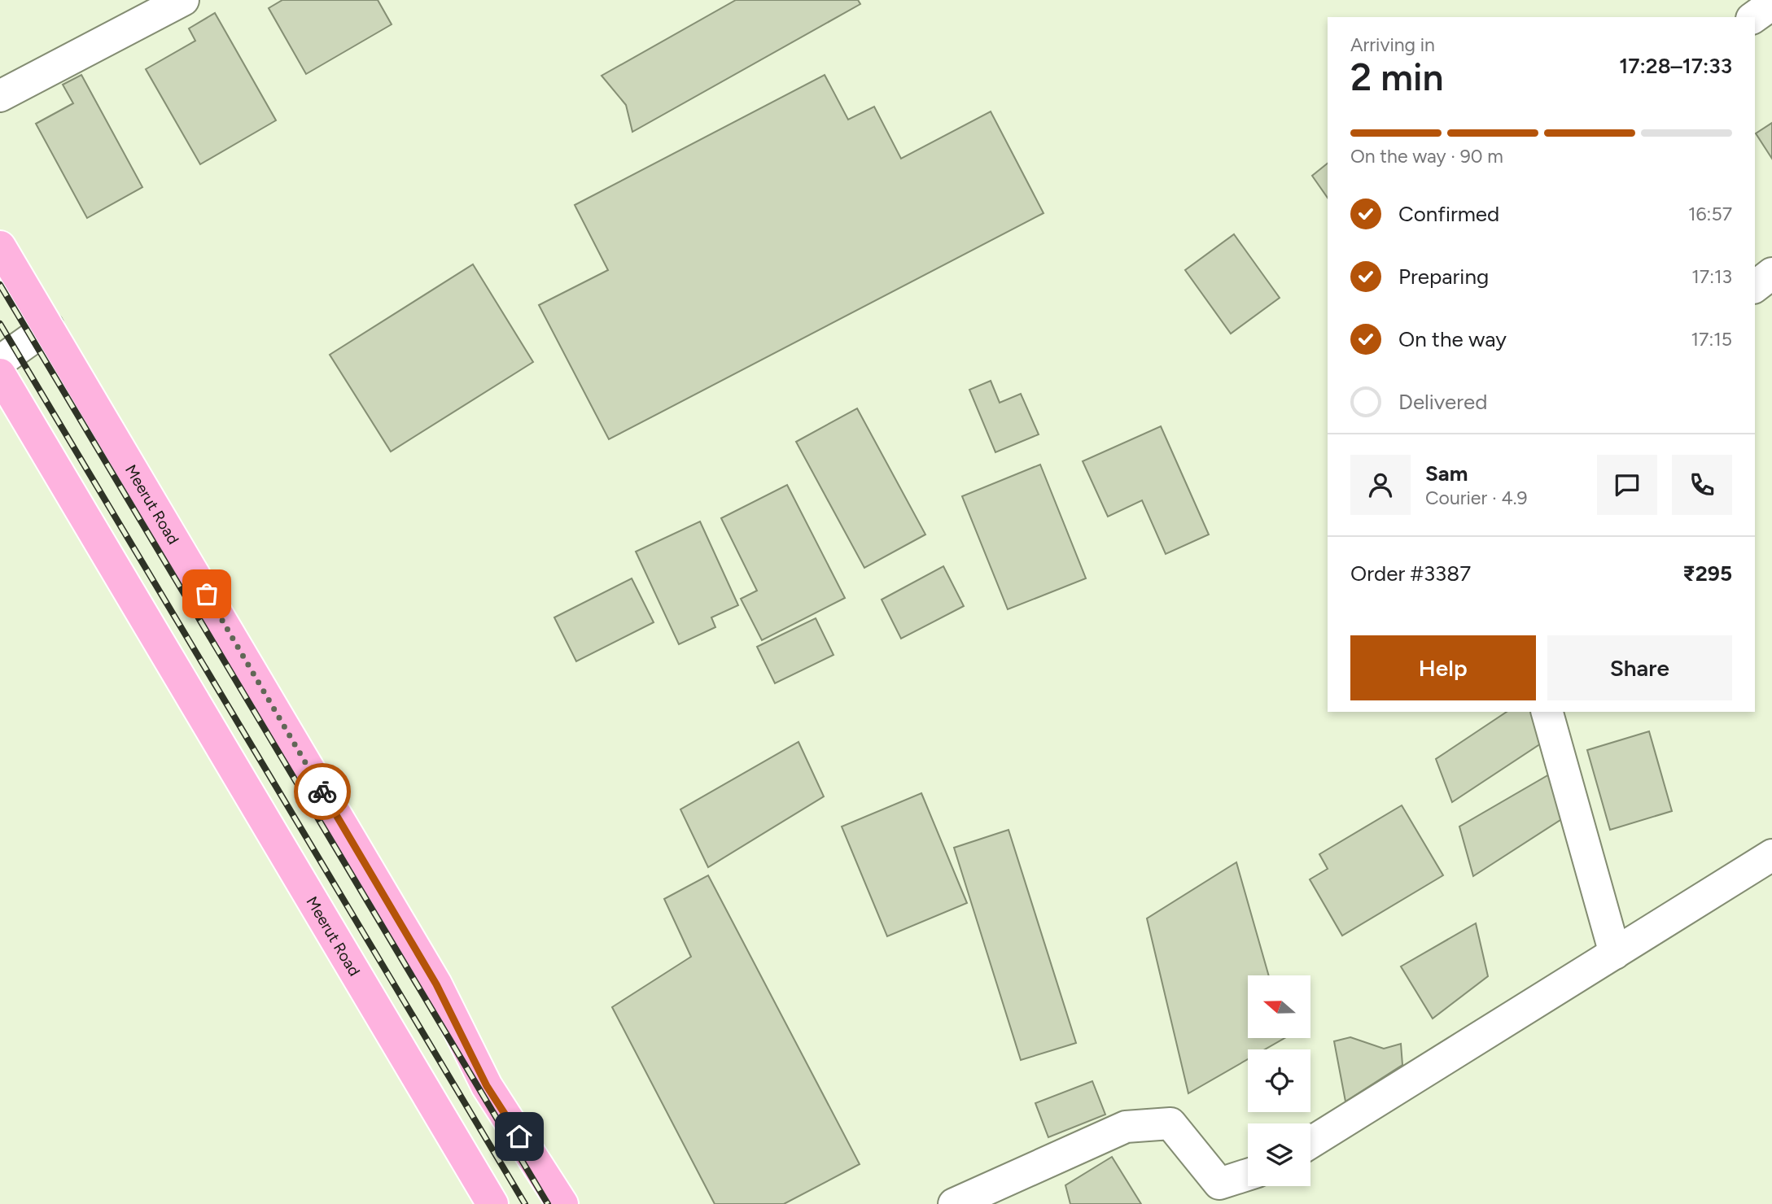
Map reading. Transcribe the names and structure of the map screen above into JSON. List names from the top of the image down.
{
  "streets": {
    "highway": ["Meerut Road"]
  },
  "north": "left",
  "page": {
    "heading": ["2 min", "Arriving in", "17:28–17:33"],
    "panel": [
      "Sam",
      "Courier · 4.9",
      "Order #3387",
      "₹295"
    ],
    "bar": "On the way · 90 m",
    "list": [
      ["Confirmed", "16:57"],
      ["Preparing", "17:13"],
      ["On the way", "17:15"],
      "Delivered"
    ],
    "buttons": ["Help", "Share"]
  }
}
